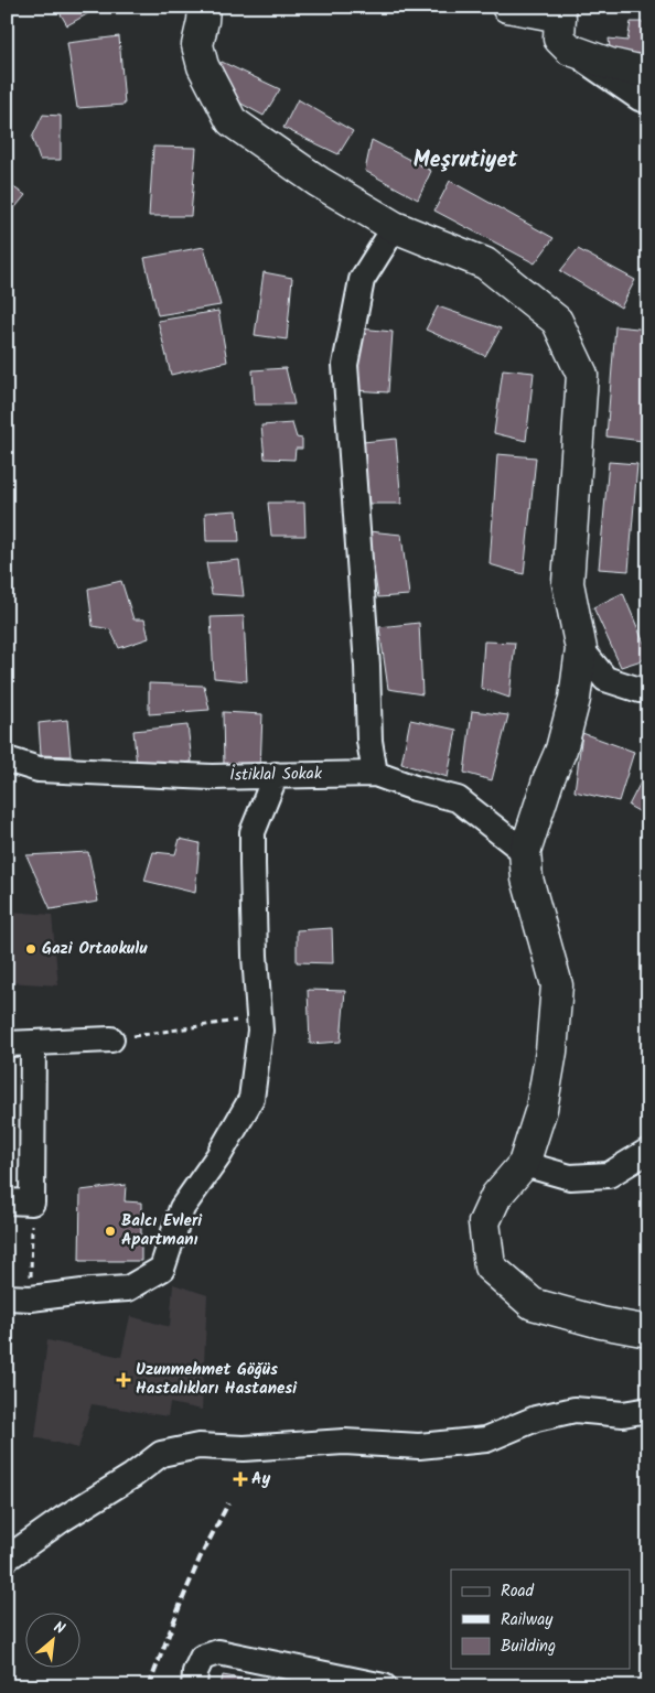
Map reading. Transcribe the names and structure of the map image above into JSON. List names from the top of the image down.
{
  "streets": {
    "street": ["İstiklal Sokak"]
  },
  "districts": ["Meşrutiyet"],
  "places": {
    "other": ["Gazi Ortaokulu", "Balcı Evleri Apartmanı"],
    "health": ["Uzunmehmet Göğüs Hastalıkları Hastanesi", "Ay"]
  },
  "legend": ["Road", "Railway", "Building"],
  "north": "top right"
}
